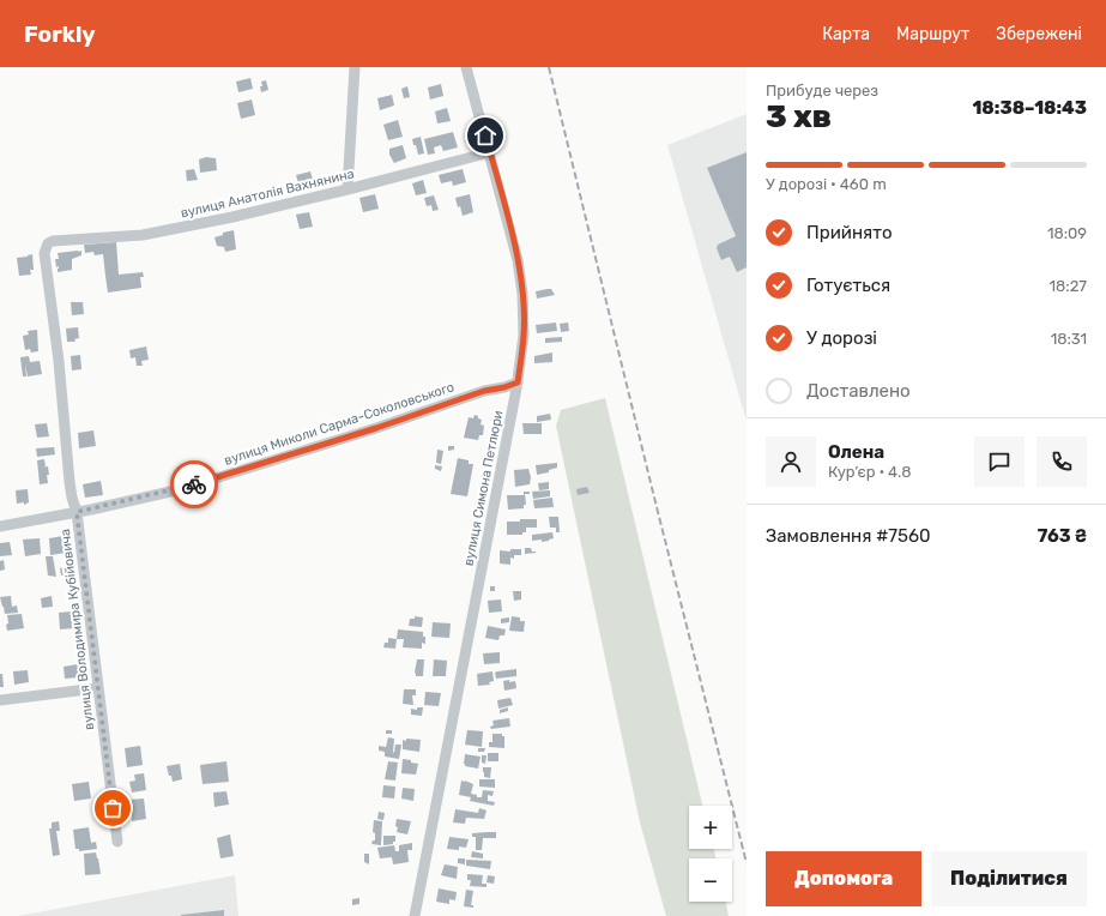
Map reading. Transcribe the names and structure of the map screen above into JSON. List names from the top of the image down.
{
  "streets": {
    "street": [
      "вулиця Анатолія Вахнянина",
      "вулиця Миколи Сарма-Соколовського",
      "вулиця Симона Петлюри",
      "вулиця Володимира Кубійовича"
    ]
  },
  "crossings": [
    ["вулиця Анатолія Вахнянина", "вулиця Симона Петлюри"],
    ["вулиця Анатолія Вахнянина", "вулиця Володимира Кубійовича"],
    ["вулиця Миколи Сарма-Соколовського", "вулиця Симона Петлюри"],
    ["вулиця Миколи Сарма-Соколовського", "вулиця Володимира Кубійовича"]
  ],
  "page": {
    "header": "Forkly",
    "nav": ["Карта", "Маршрут", "Збережені"],
    "heading": ["3 хв", "Прибуде через", "18:38–18:43"],
    "panel": [
      "Олена",
      "Кур’єр · 4.8",
      "Замовлення #7560",
      "763 ₴"
    ],
    "bar": "У дорозі · 460 m",
    "list": [
      ["Прийнято", "18:09"],
      ["Готується", "18:27"],
      ["У дорозі", "18:31"],
      "Доставлено"
    ],
    "map_buttons": ["+", "−"],
    "buttons": ["Допомога", "Поділитися"]
  }
}
